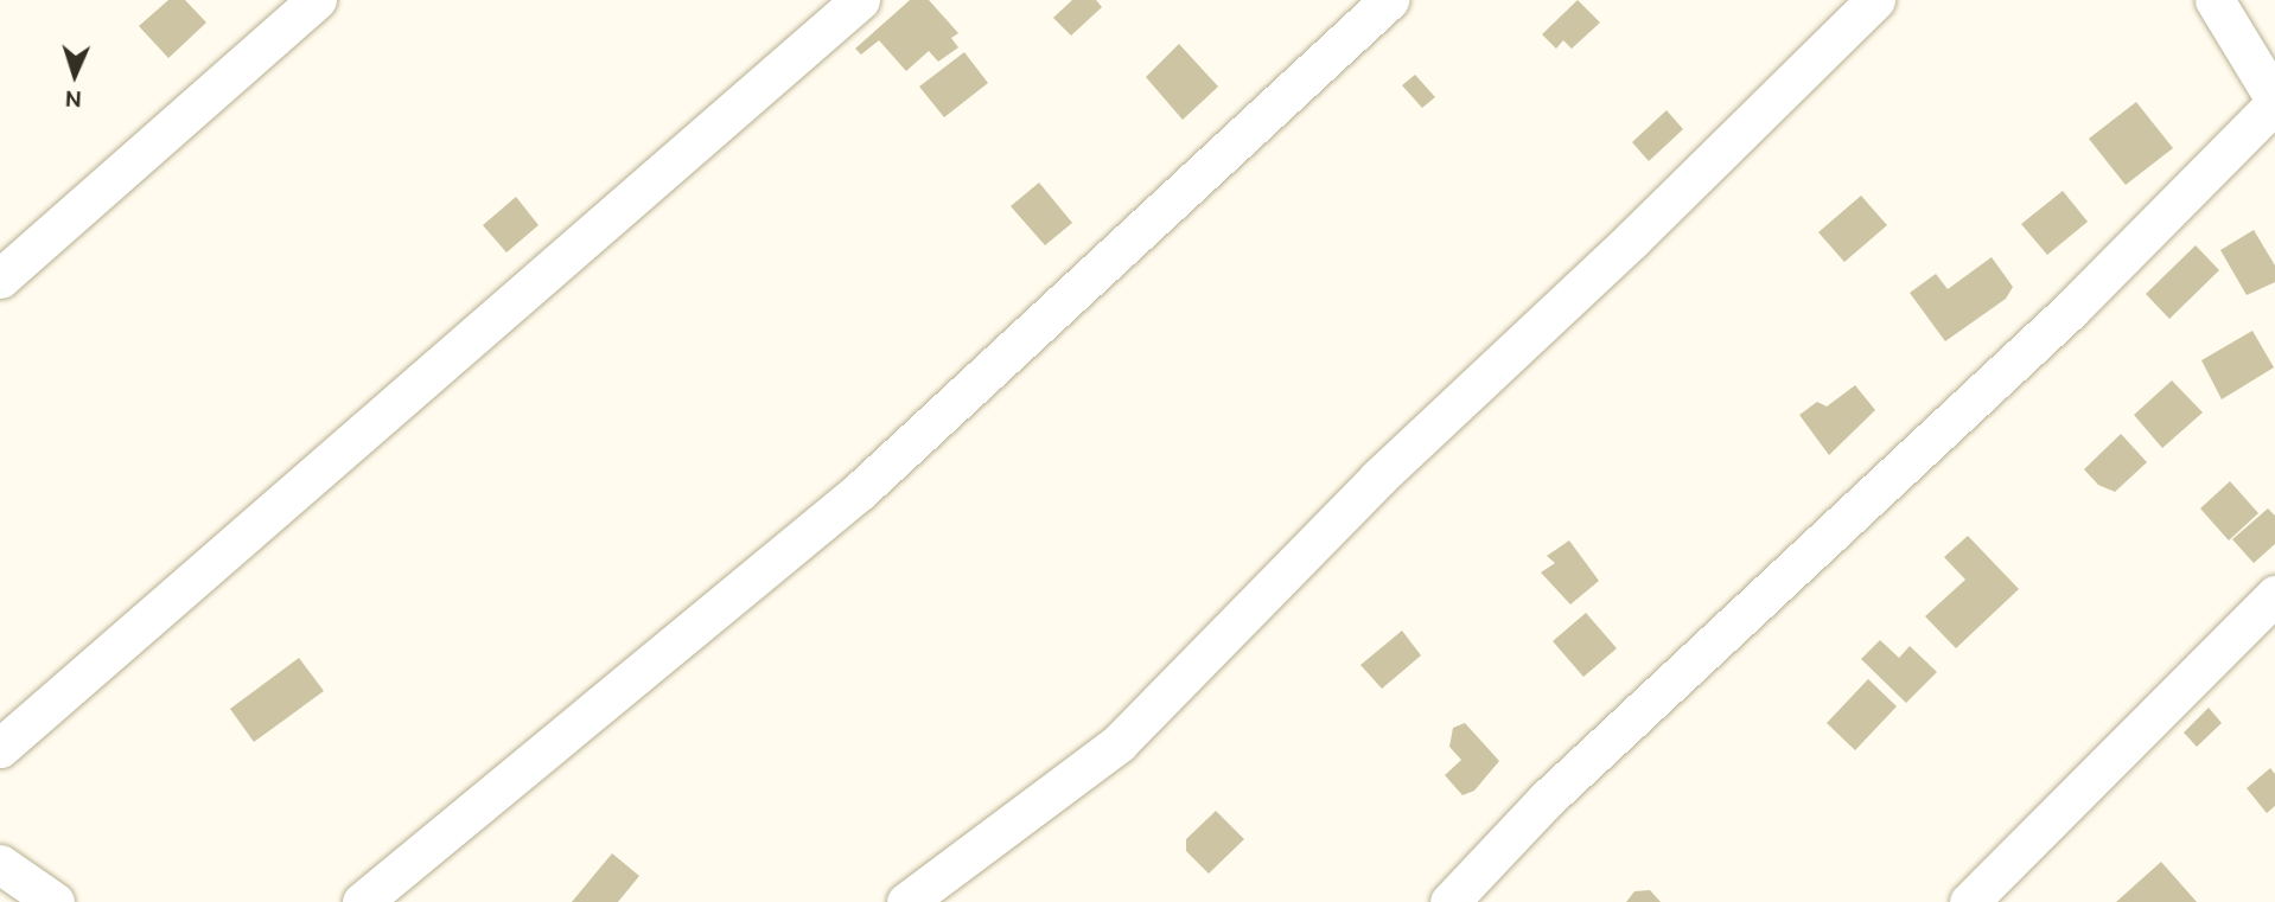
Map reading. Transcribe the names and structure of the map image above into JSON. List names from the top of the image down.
{
  "north": "bottom"
}
